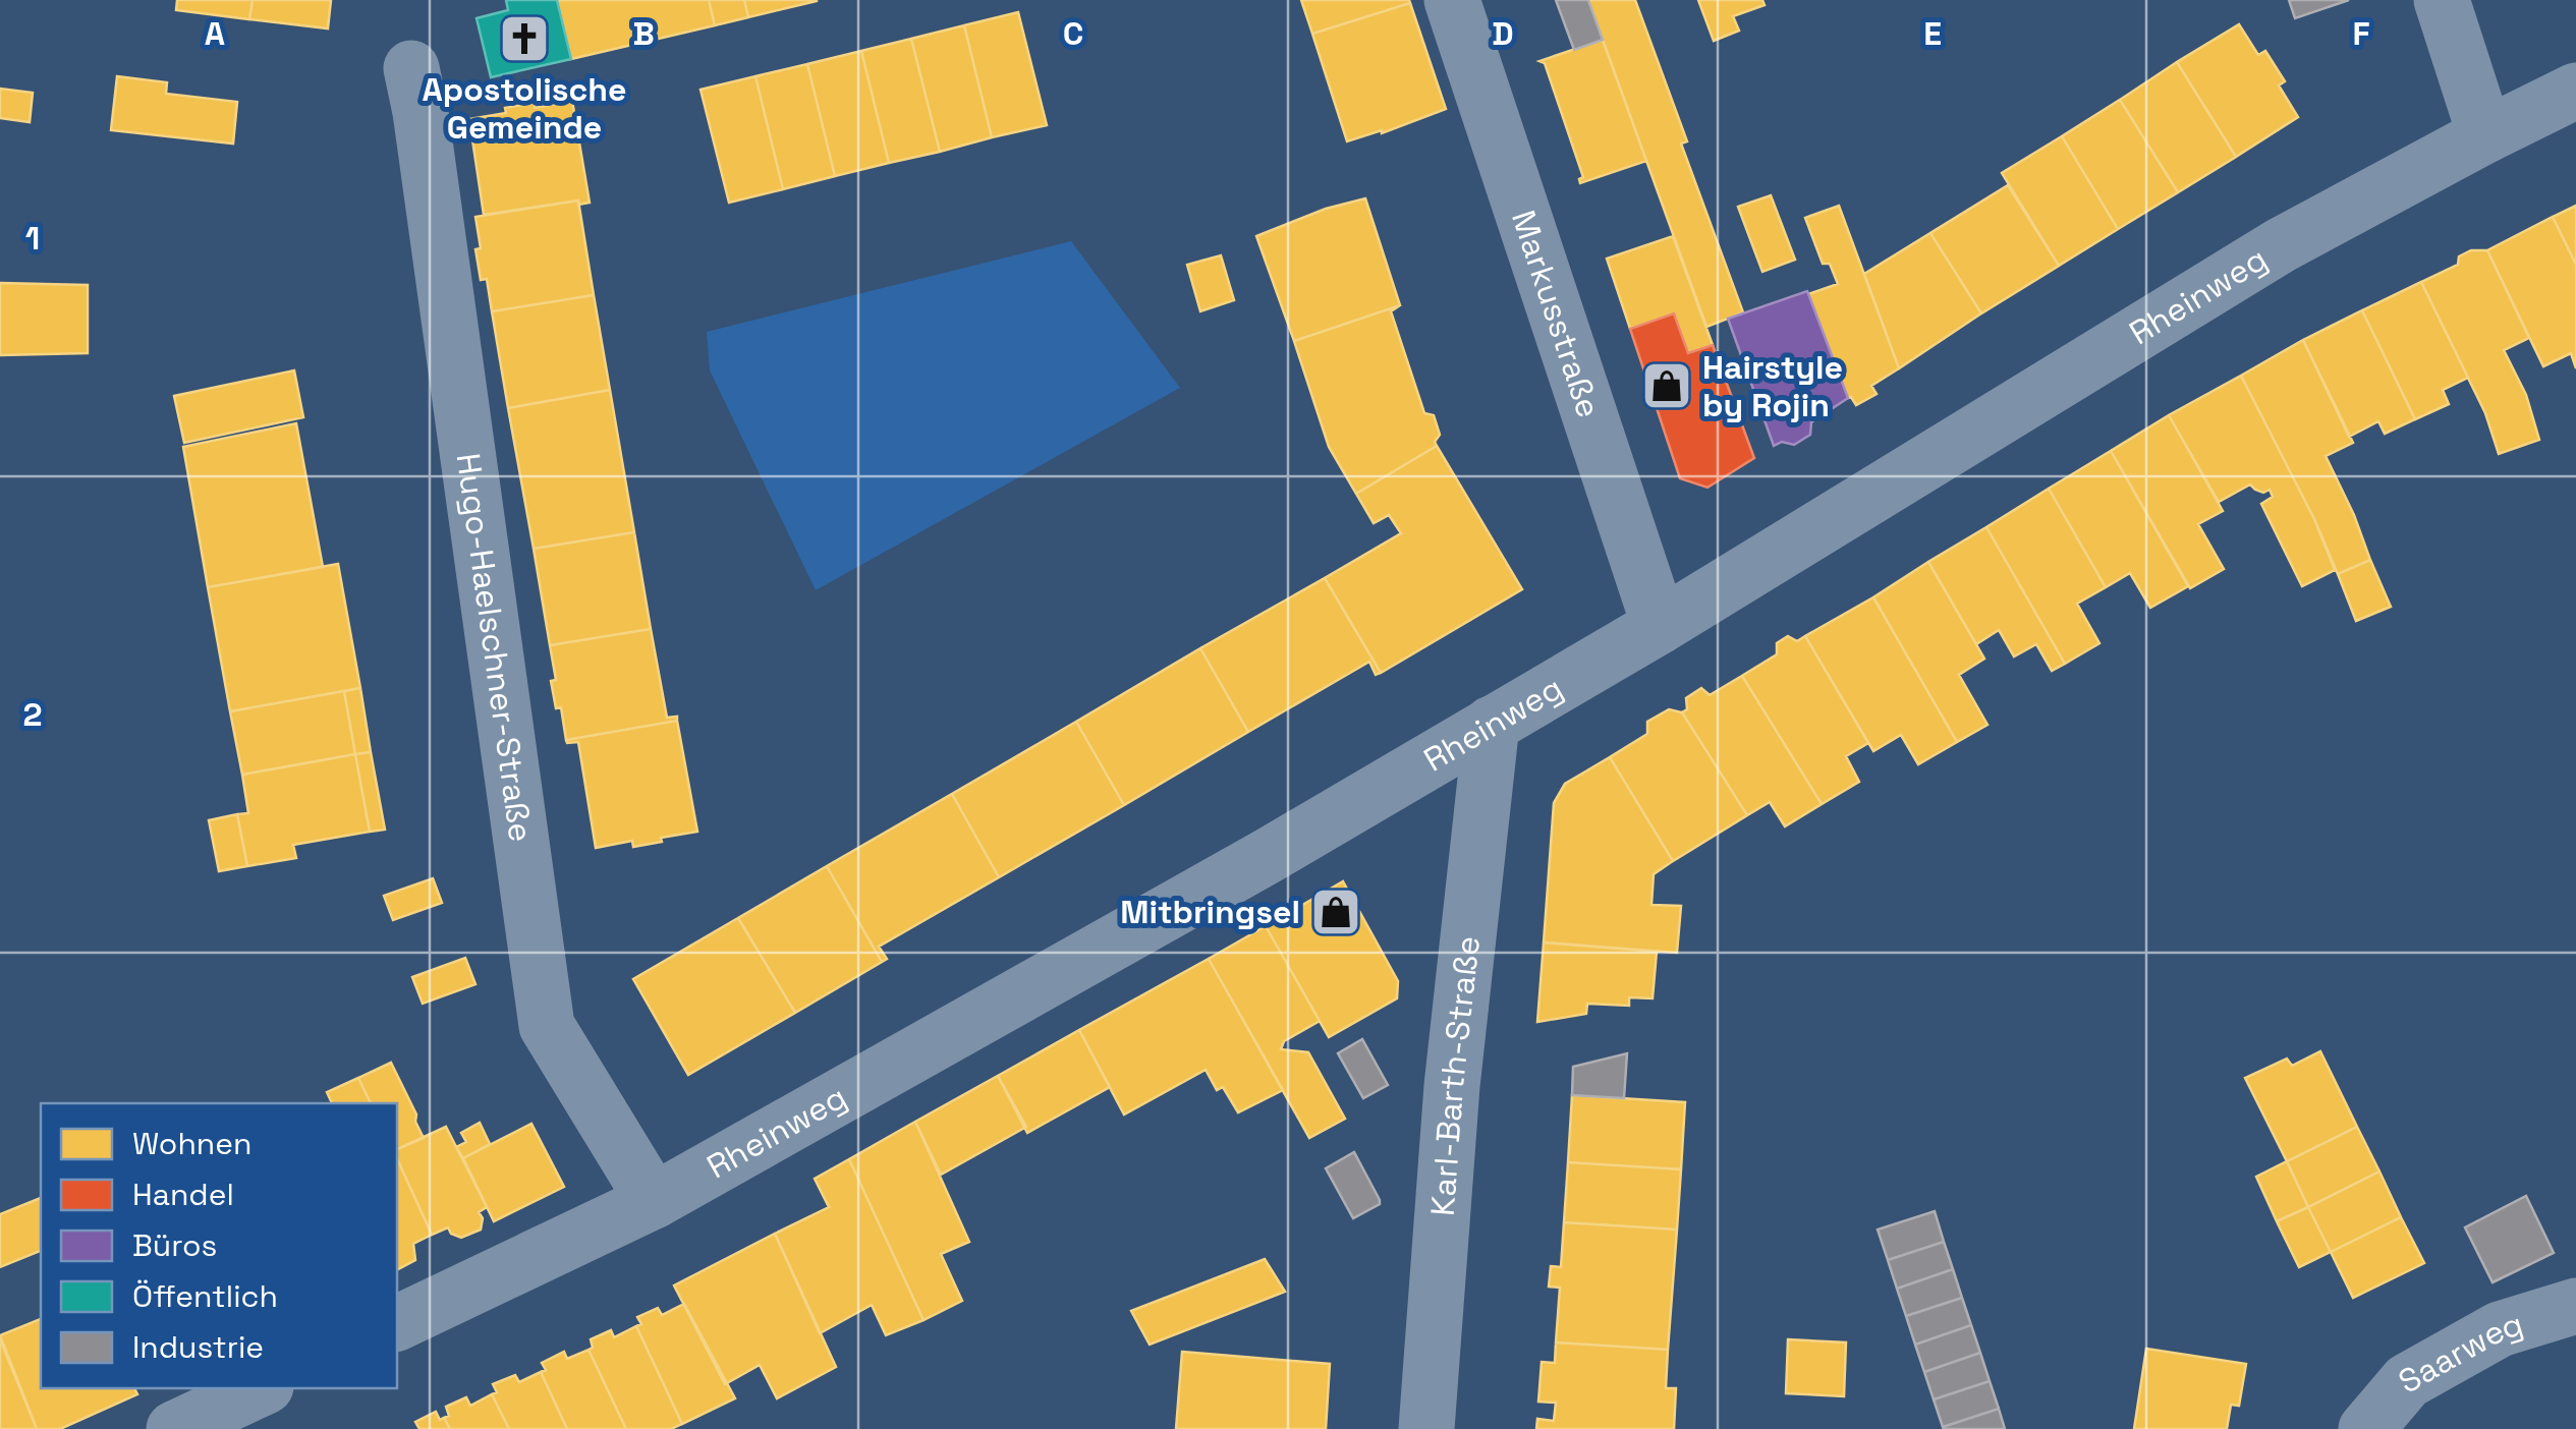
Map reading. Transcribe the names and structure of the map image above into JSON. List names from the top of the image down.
{
  "streets": {
    "street": [
      "Rheinweg",
      "Markusstraße",
      "Hugo-Haelschner-Straße",
      "Karl-Barth-Straße",
      "Saarweg"
    ]
  },
  "crossings": [
    ["Rheinweg", "Markusstraße"],
    ["Rheinweg", "Hugo-Haelschner-Straße"],
    ["Rheinweg", "Karl-Barth-Straße"]
  ],
  "places": {
    "church": ["Apostolische Gemeinde"],
    "shop": ["Hairstyle by Rojin", "Mitbringsel"]
  },
  "legend": [
    "Wohnen",
    "Handel",
    "Büros",
    "Öffentlich",
    "Industrie"
  ],
  "grid": {
    "columns": [
      "A",
      "B",
      "C",
      "D",
      "E",
      "F"
    ],
    "rows": ["1", "2"]
  }
}
